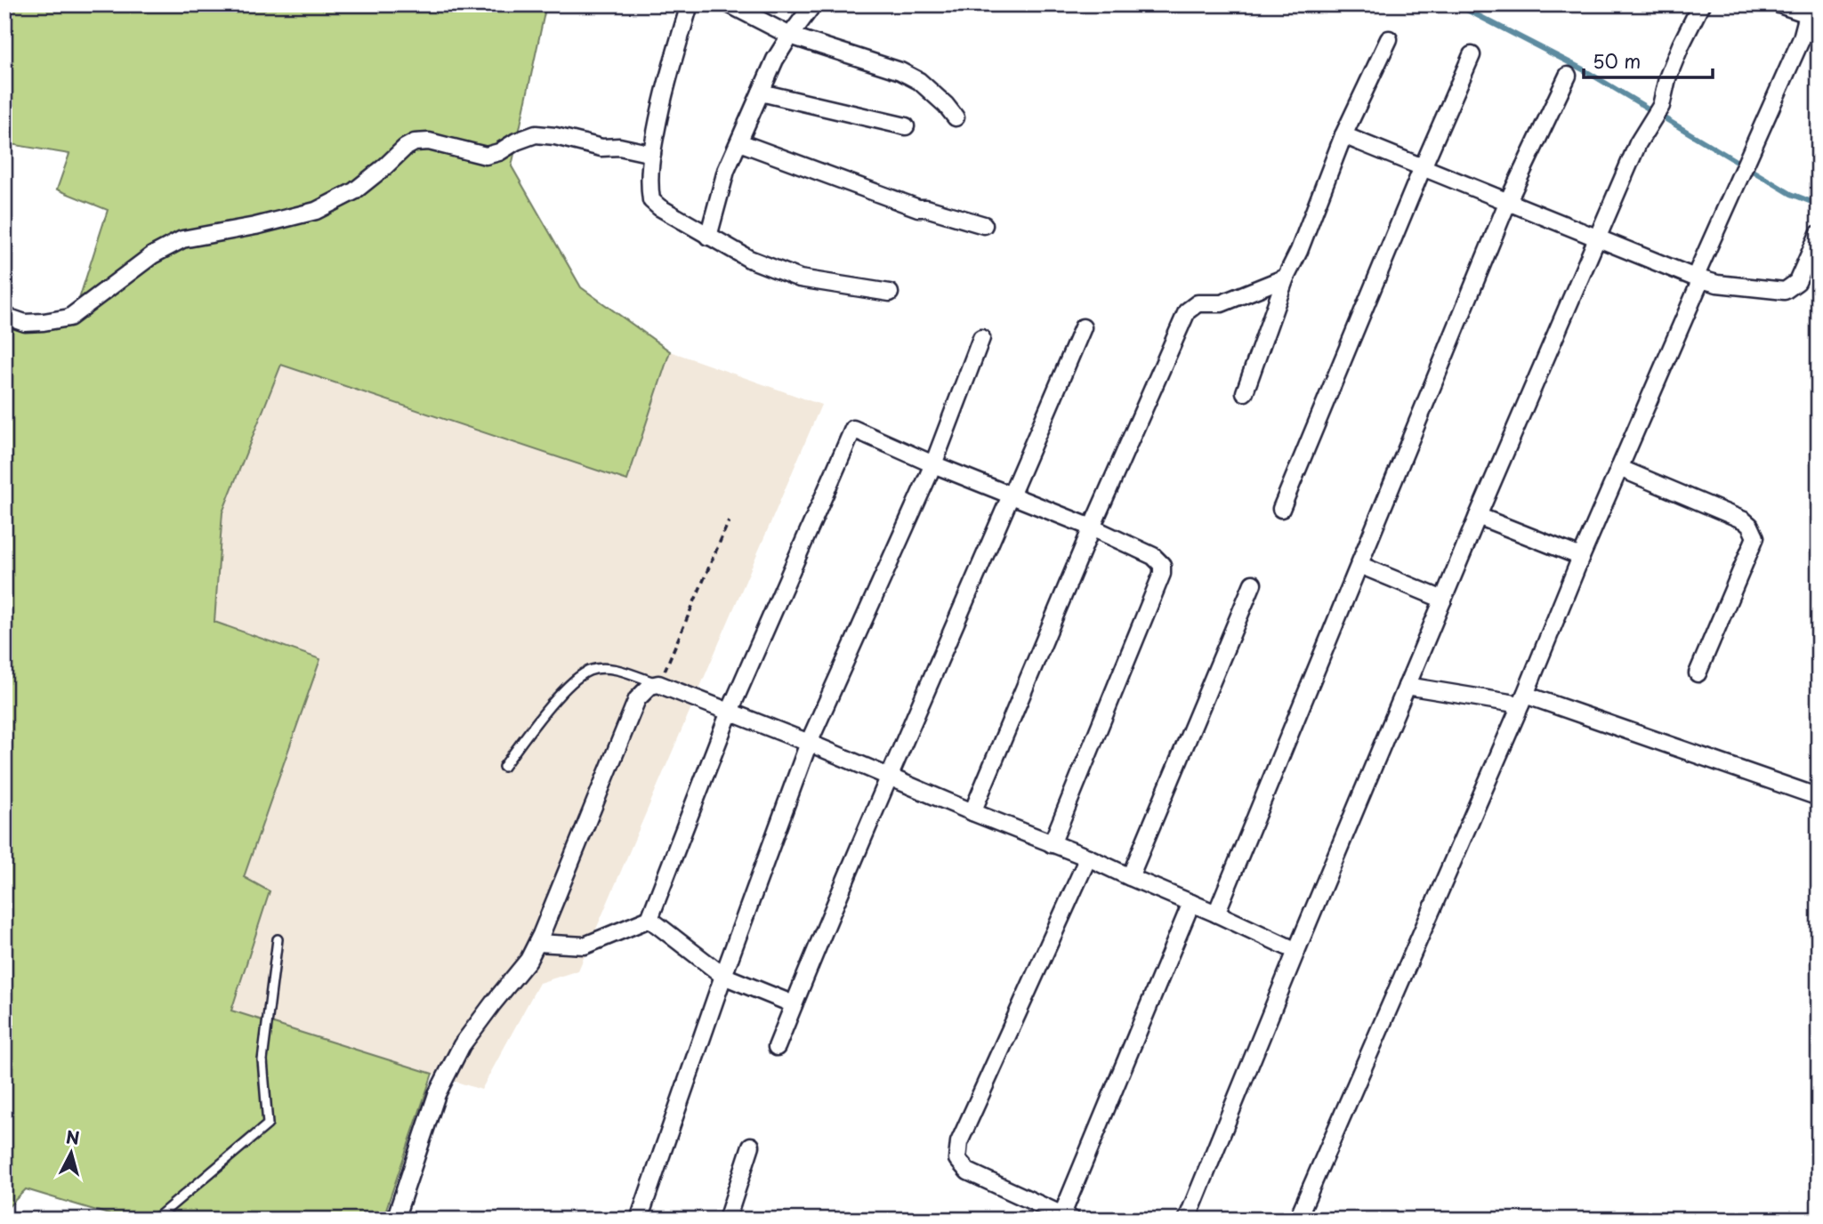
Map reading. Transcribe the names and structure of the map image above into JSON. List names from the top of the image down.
{
  "scale_bar": "50 m",
  "north": "top"
}
